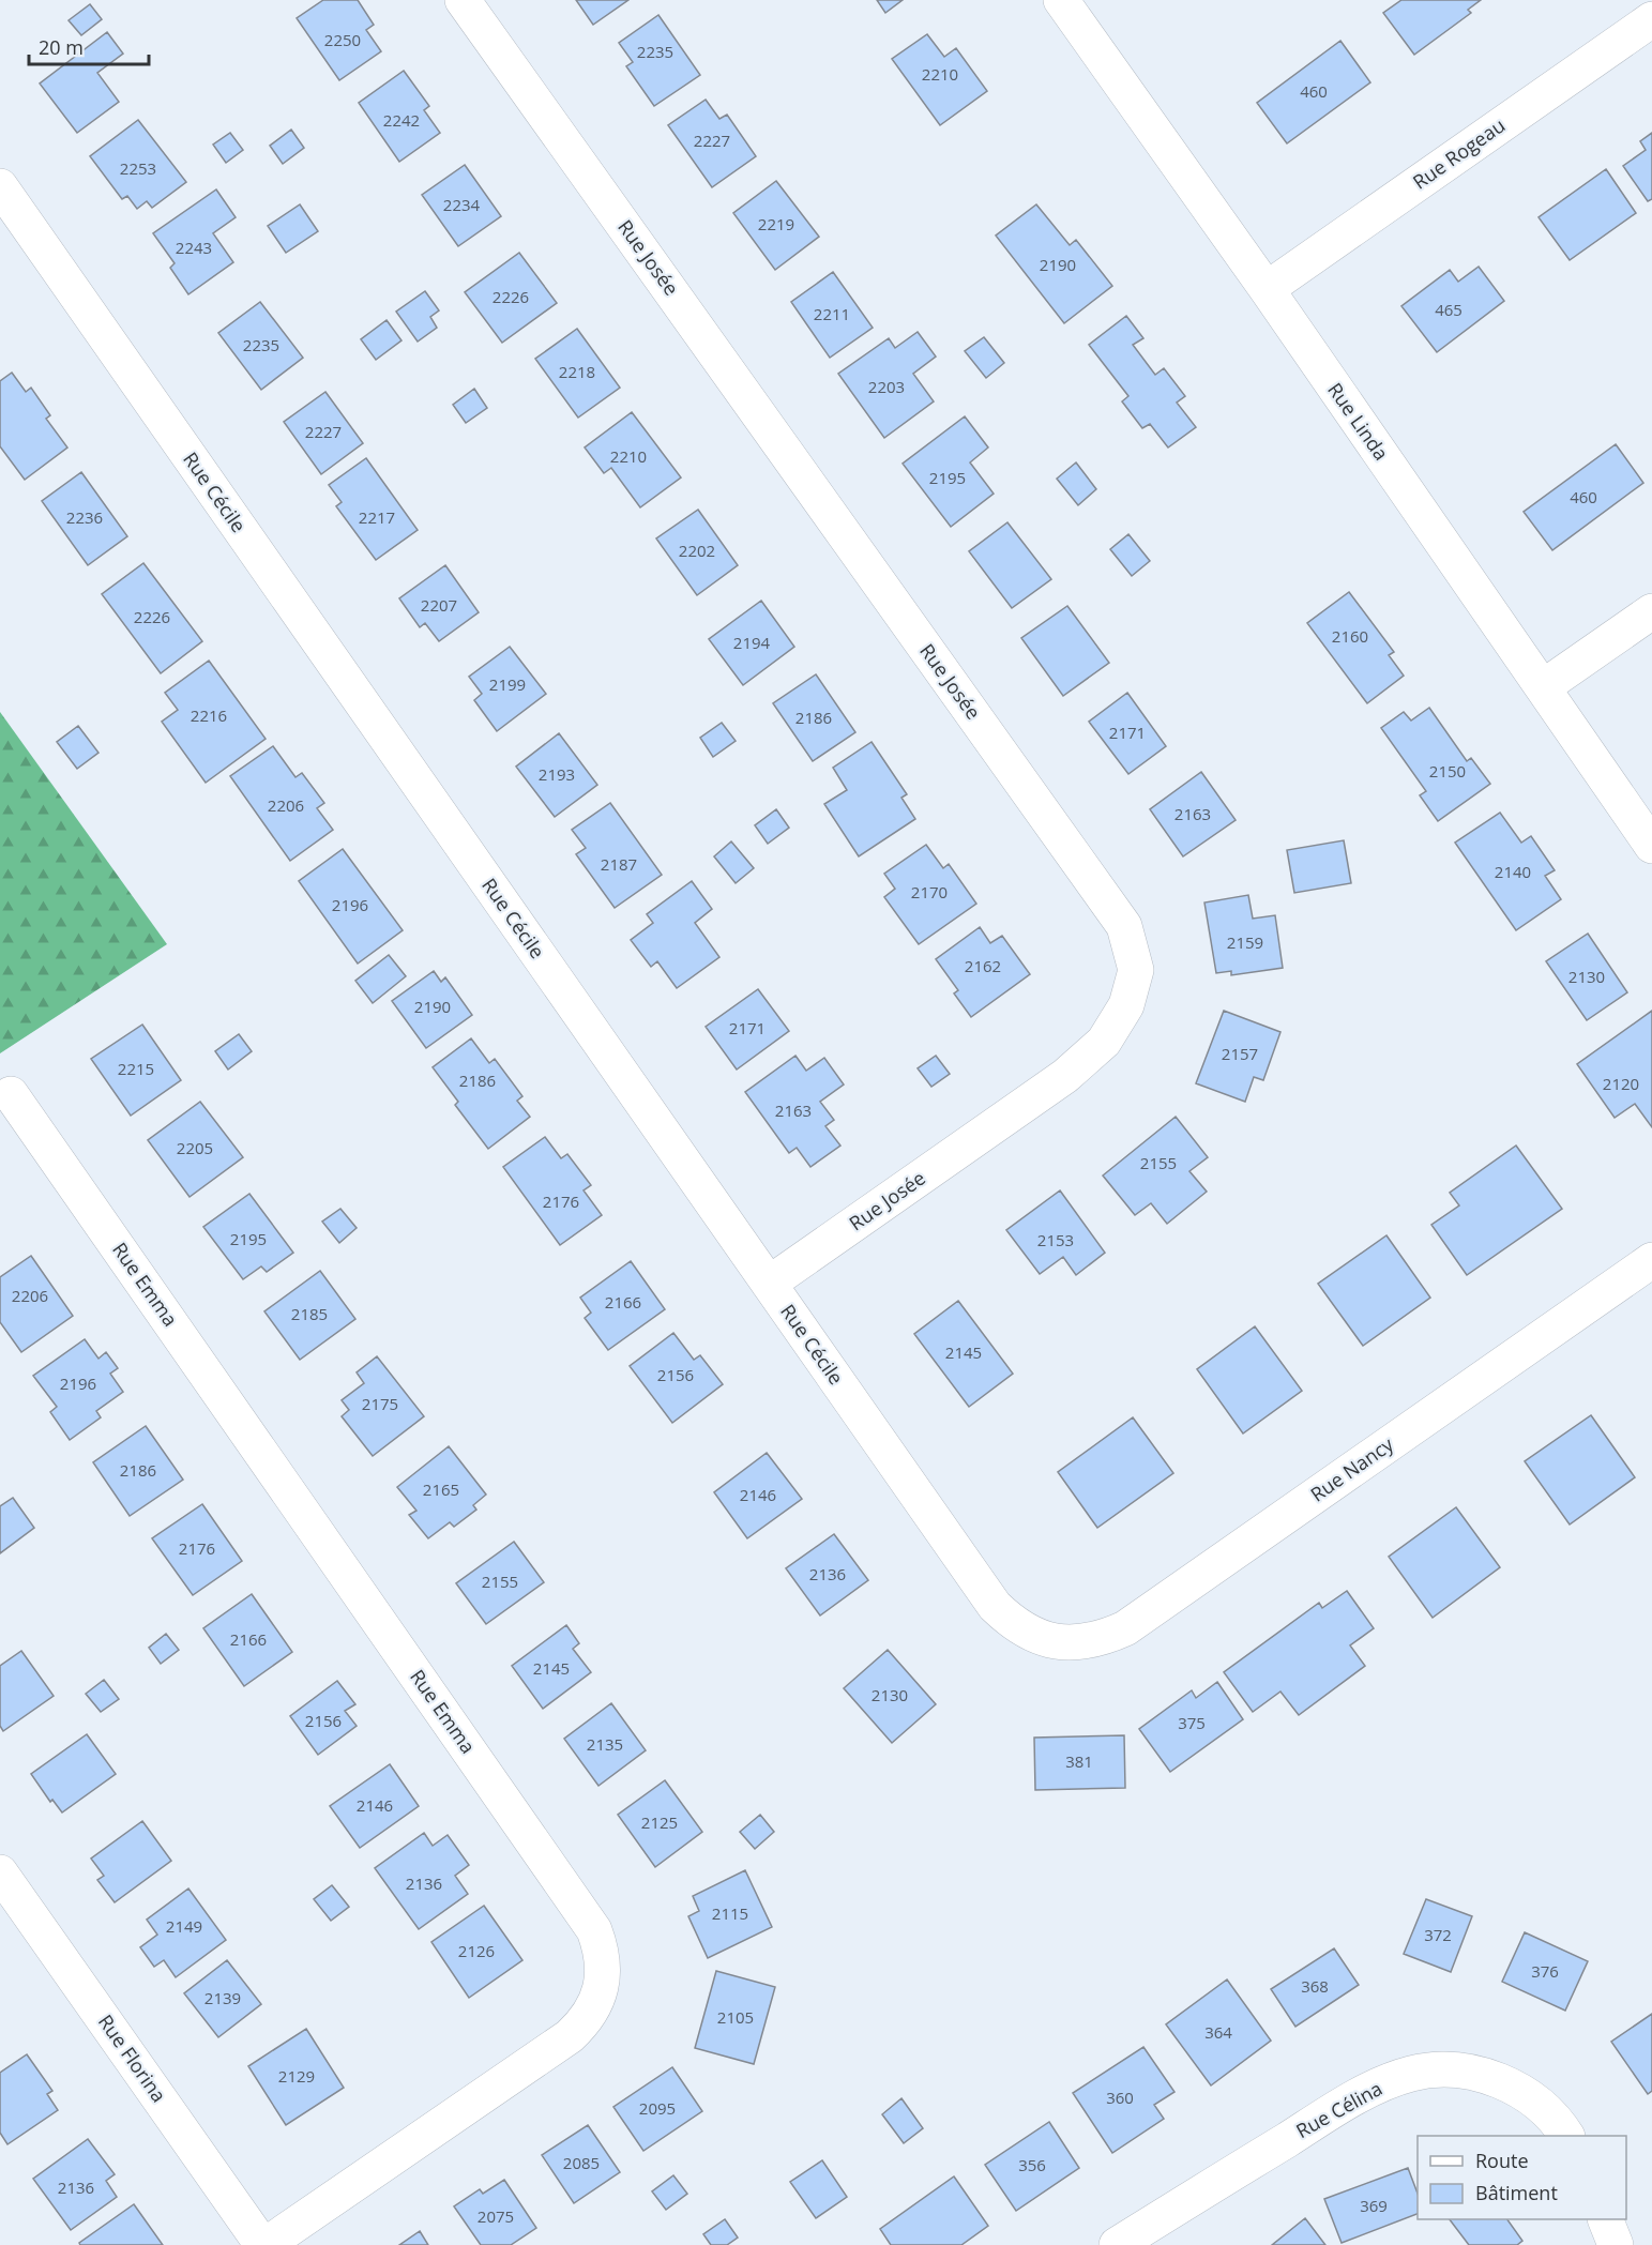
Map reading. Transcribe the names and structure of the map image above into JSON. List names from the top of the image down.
{
  "streets": {
    "street": [
      "Rue Rogeau",
      "Rue Josée",
      "Rue Linda",
      "Rue Cécile",
      "Rue Emma",
      "Rue Nancy",
      "Rue Florina",
      "Rue Célina"
    ]
  },
  "crossings": [
    ["Rue Rogeau", "Rue Linda"],
    ["Rue Josée", "Rue Cécile"],
    ["Rue Cécile", "Rue Nancy"],
    ["Rue Emma", "Rue Florina"]
  ],
  "house_numbers": [
    "2250",
    "2235",
    "2210",
    "460",
    "2242",
    "2227",
    "2253",
    "2234",
    "2219",
    "2243",
    "2190",
    "2226",
    "465",
    "2211",
    "2235",
    "2218",
    "2203",
    "2227",
    "2210",
    "2195",
    "460",
    "2236",
    "2217",
    "2202",
    "2207",
    "2226",
    "2160",
    "2194",
    "2199",
    "2216",
    "2186",
    "2171",
    "2150",
    "2193",
    "2206",
    "2163",
    "2187",
    "2140",
    "2170",
    "2196",
    "2159",
    "2162",
    "2130",
    "2190",
    "2171",
    "2157",
    "2215",
    "2186",
    "2120",
    "2163",
    "2205",
    "2155",
    "2176",
    "2195",
    "2153",
    "2206",
    "2166",
    "2185",
    "2145",
    "2156",
    "2196",
    "2175",
    "2186",
    "2165",
    "2146",
    "2176",
    "2136",
    "2155",
    "2166",
    "2145",
    "2130",
    "2156",
    "375",
    "2135",
    "381",
    "2146",
    "2125",
    "2136",
    "2115",
    "2149",
    "372",
    "2126",
    "376",
    "368",
    "2139",
    "2105",
    "364",
    "2129",
    "360",
    "2095",
    "2085",
    "356",
    "2136",
    "369",
    "2075"
  ],
  "legend": ["Route", "Bâtiment"],
  "scale_bar": "20 m"
}
